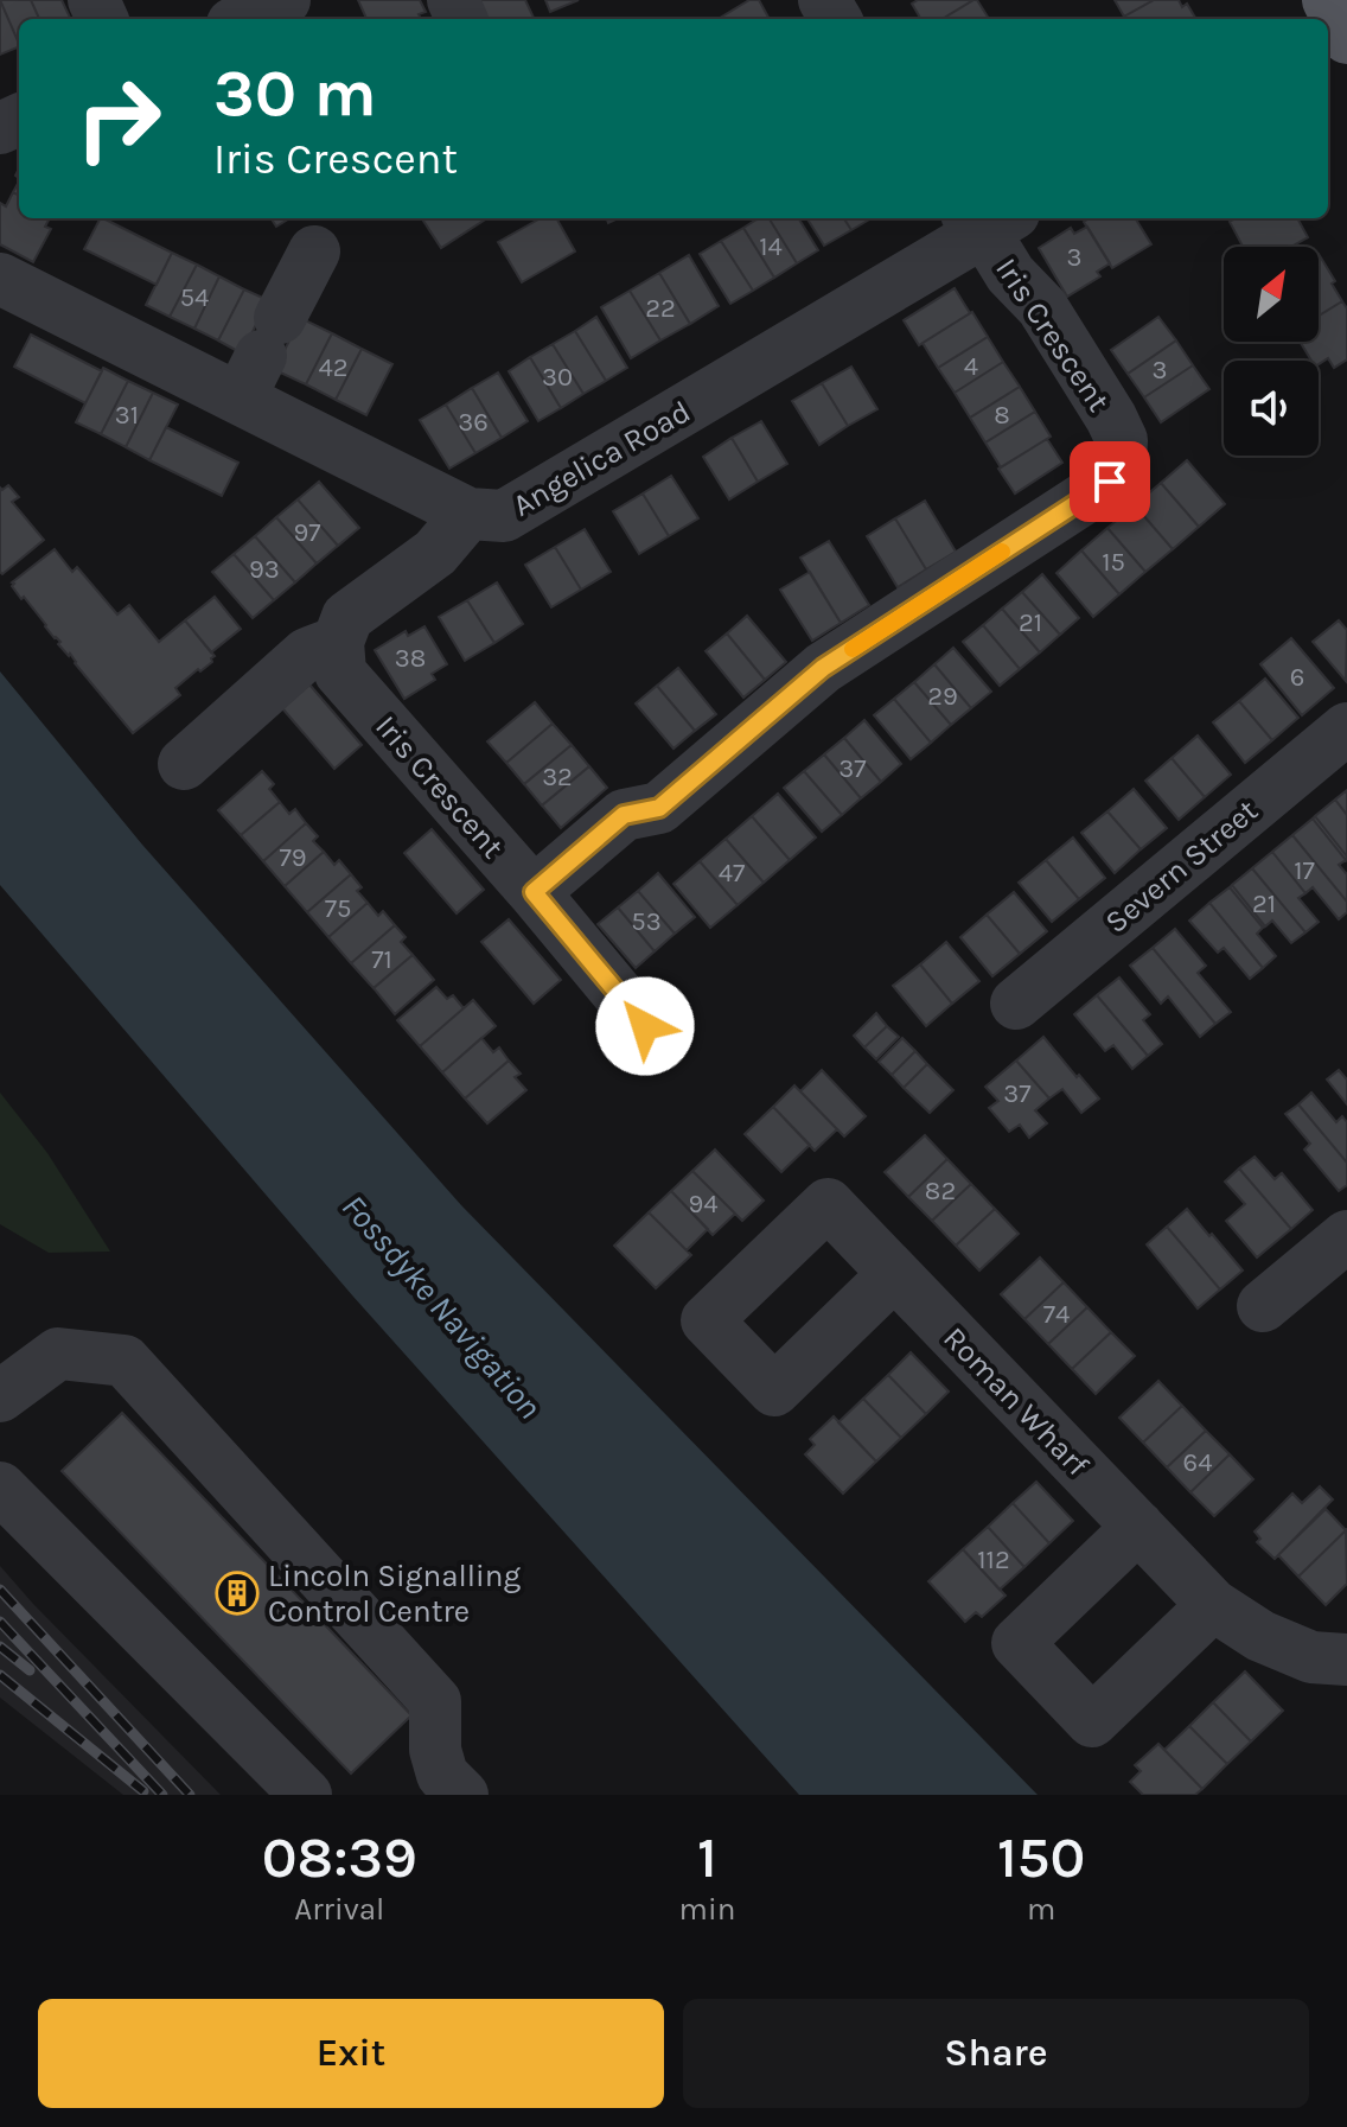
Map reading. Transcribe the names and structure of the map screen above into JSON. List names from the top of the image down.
{
  "streets": {
    "street": [
      "Iris Crescent",
      "Angelica Road",
      "Severn Street",
      "Roman Wharf"
    ]
  },
  "crossings": [
    ["Iris Crescent", "Angelica Road"]
  ],
  "water": ["Fossdyke Navigation"],
  "places": {
    "building": ["Lincoln Signalling Control Centre"]
  },
  "house_numbers": [
    "14",
    "3",
    "54",
    "22",
    "4",
    "42",
    "3",
    "30",
    "31",
    "8",
    "36",
    "97",
    "15",
    "93",
    "21",
    "38",
    "6",
    "29",
    "37",
    "32",
    "79",
    "17",
    "47",
    "21",
    "75",
    "53",
    "71",
    "37",
    "82",
    "94",
    "74",
    "64",
    "112"
  ],
  "north": "top right",
  "page": {
    "turn": ["30 m", "Iris Crescent"],
    "eta": [
      "08:39",
      "Arrival",
      "1",
      "min",
      "150",
      "m"
    ],
    "buttons": ["Exit", "Share"]
  }
}
